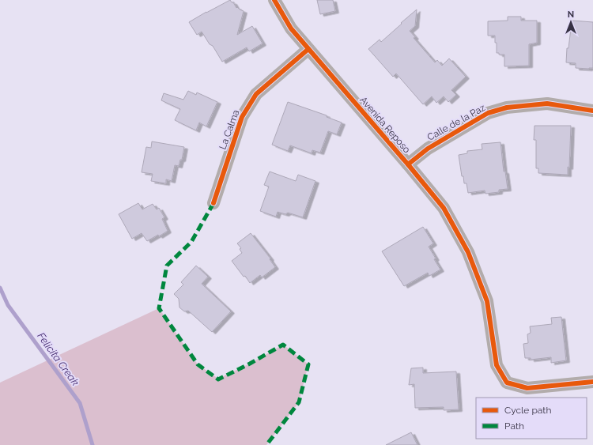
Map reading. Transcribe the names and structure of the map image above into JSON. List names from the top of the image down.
{
  "streets": {
    "street": ["Calle de la Paz", "Avenida Reposo", "La Calma"]
  },
  "crossings": [
    ["Calle de la Paz", "Avenida Reposo"],
    ["Avenida Reposo", "La Calma"]
  ],
  "water": ["Felicita Creak"],
  "legend": ["Cycle path", "Path"],
  "north": "top"
}
